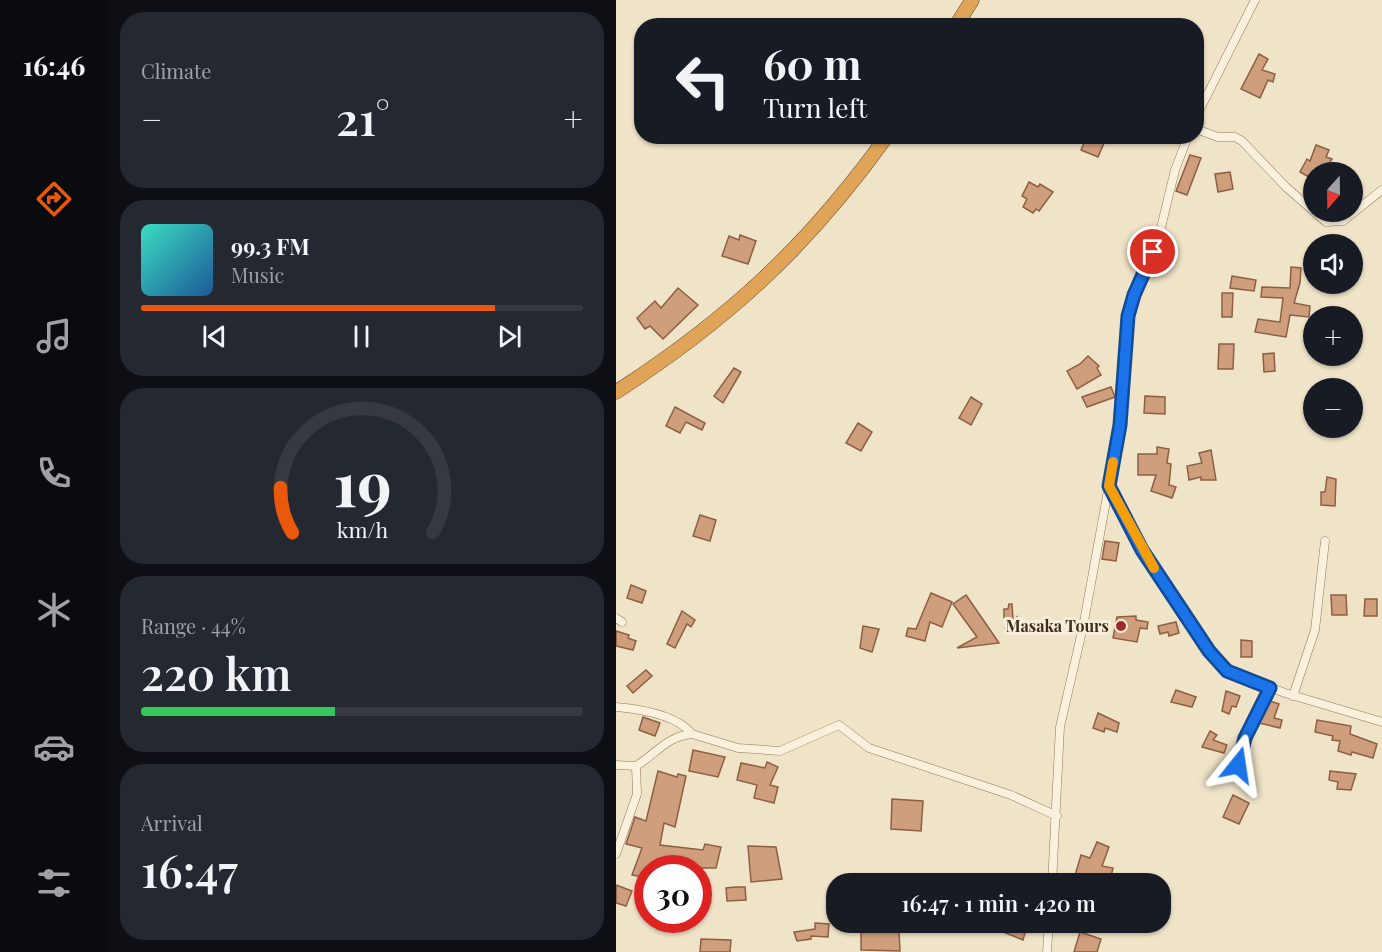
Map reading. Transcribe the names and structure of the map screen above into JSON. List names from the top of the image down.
{
  "places": ["Masaka Tours"],
  "north": "bottom",
  "page": {
    "tabs": "16:46",
    "tile": [
      "Climate",
      ["Range · 44%", "220 km"],
      ["Arrival", "16:47"]
    ],
    "turn": ["60 m", "Turn left"],
    "heat": ["−", "21°", "+"],
    "map_buttons": ["+", "−"],
    "song": ["99.3 FM", "Music"],
    "limit": "30",
    "trip": "16:47 · 1 min · 420 m",
    "gauge": ["19", "km/h"]
  }
}
